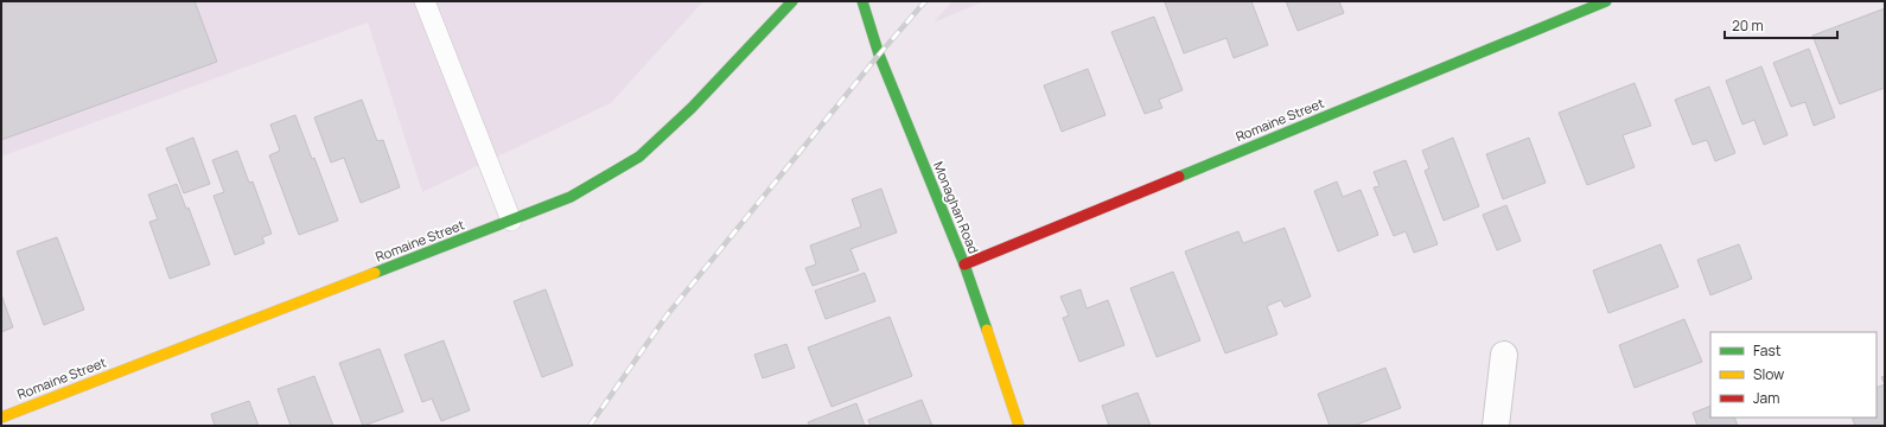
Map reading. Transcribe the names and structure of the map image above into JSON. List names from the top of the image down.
{
  "streets": {
    "street": ["Romaine Street", "Monaghan Road"]
  },
  "crossings": [
    ["Romaine Street", "Monaghan Road"]
  ],
  "legend": ["Fast", "Slow", "Jam"],
  "scale_bar": "20 m"
}
